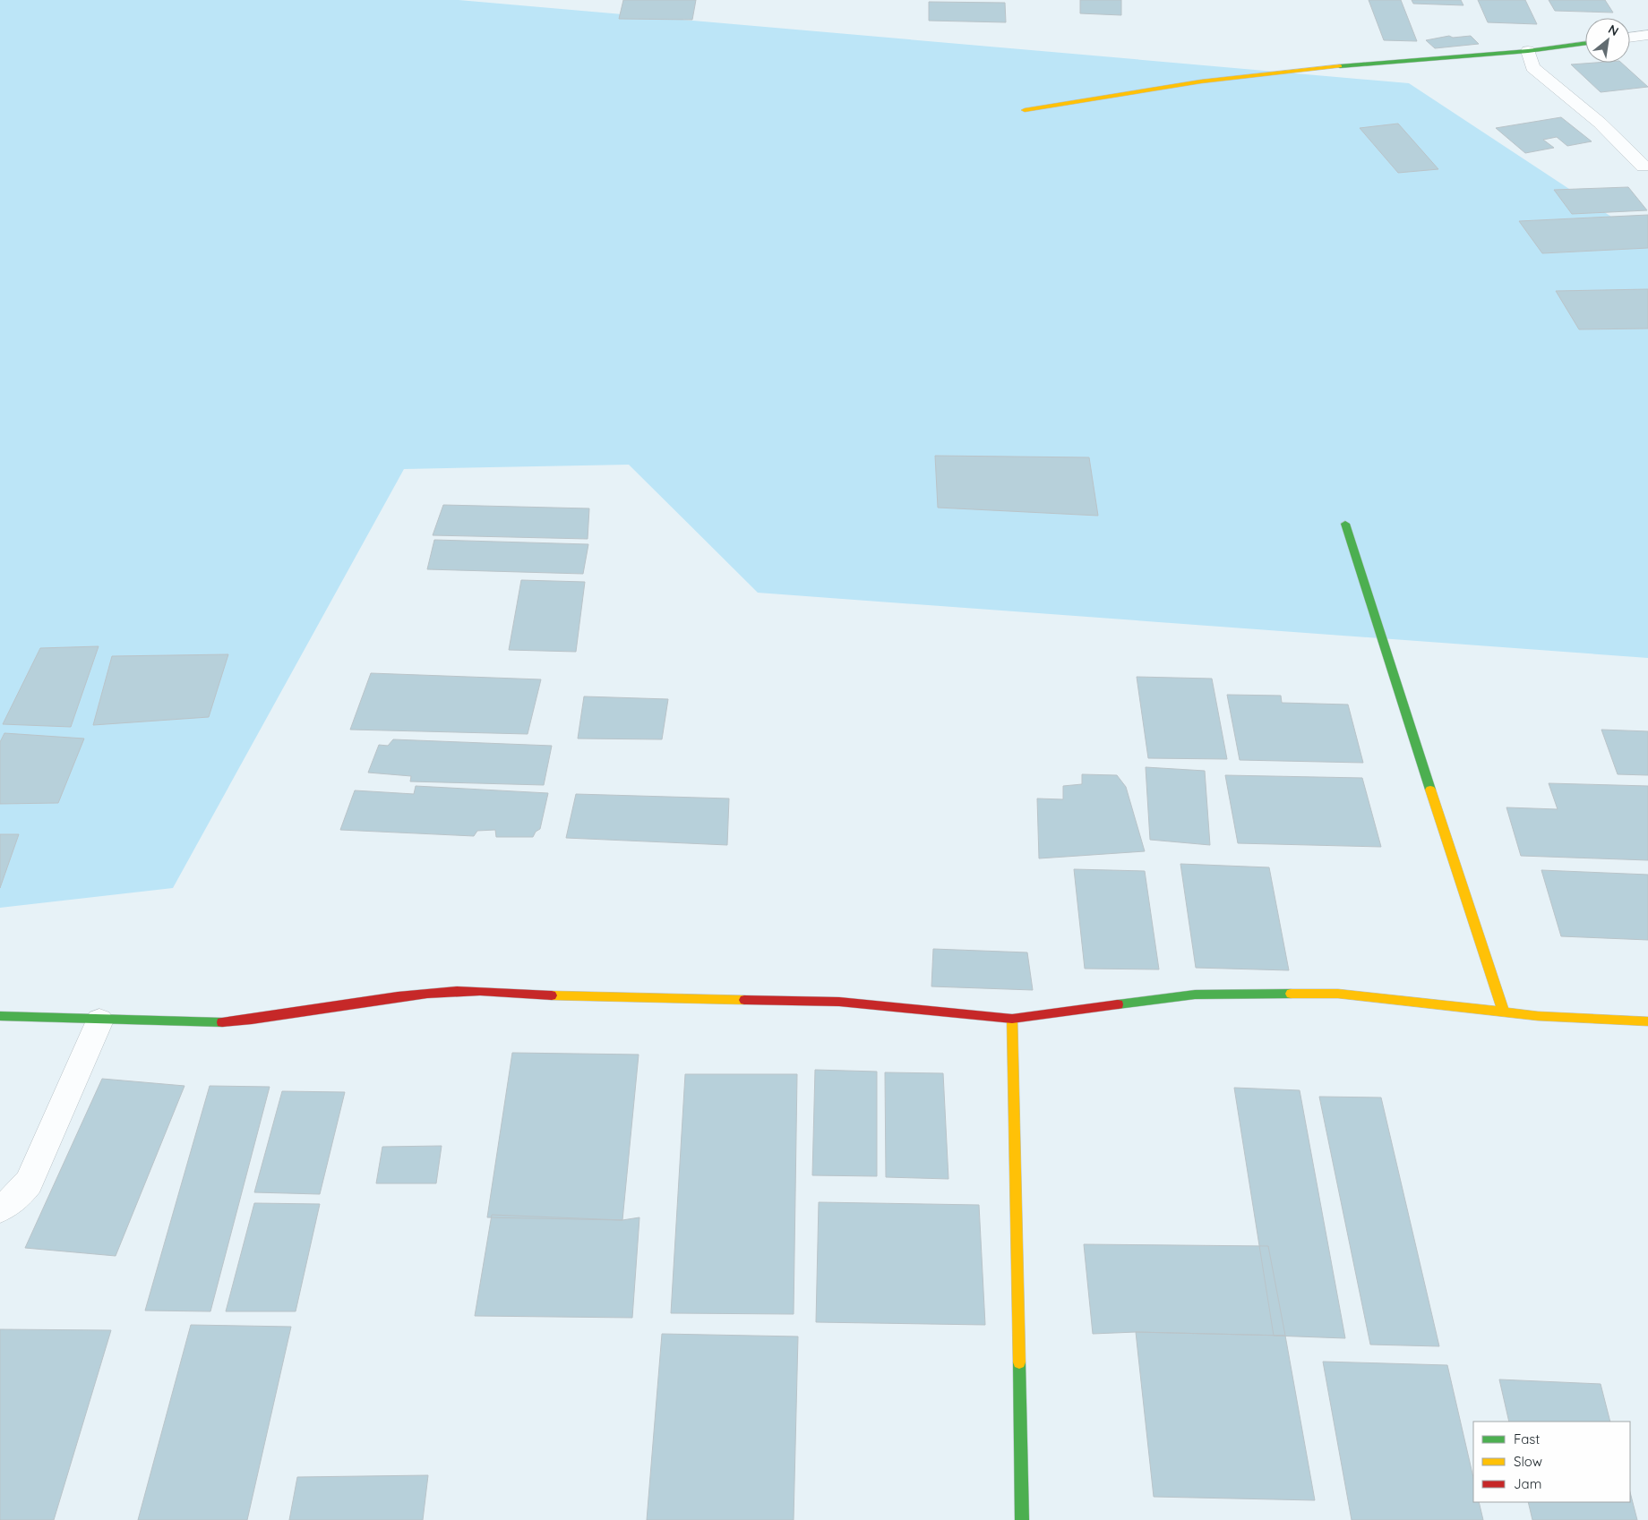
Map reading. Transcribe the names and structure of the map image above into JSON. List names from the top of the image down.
{
  "legend": ["Fast", "Slow", "Jam"],
  "north": "top right"
}
